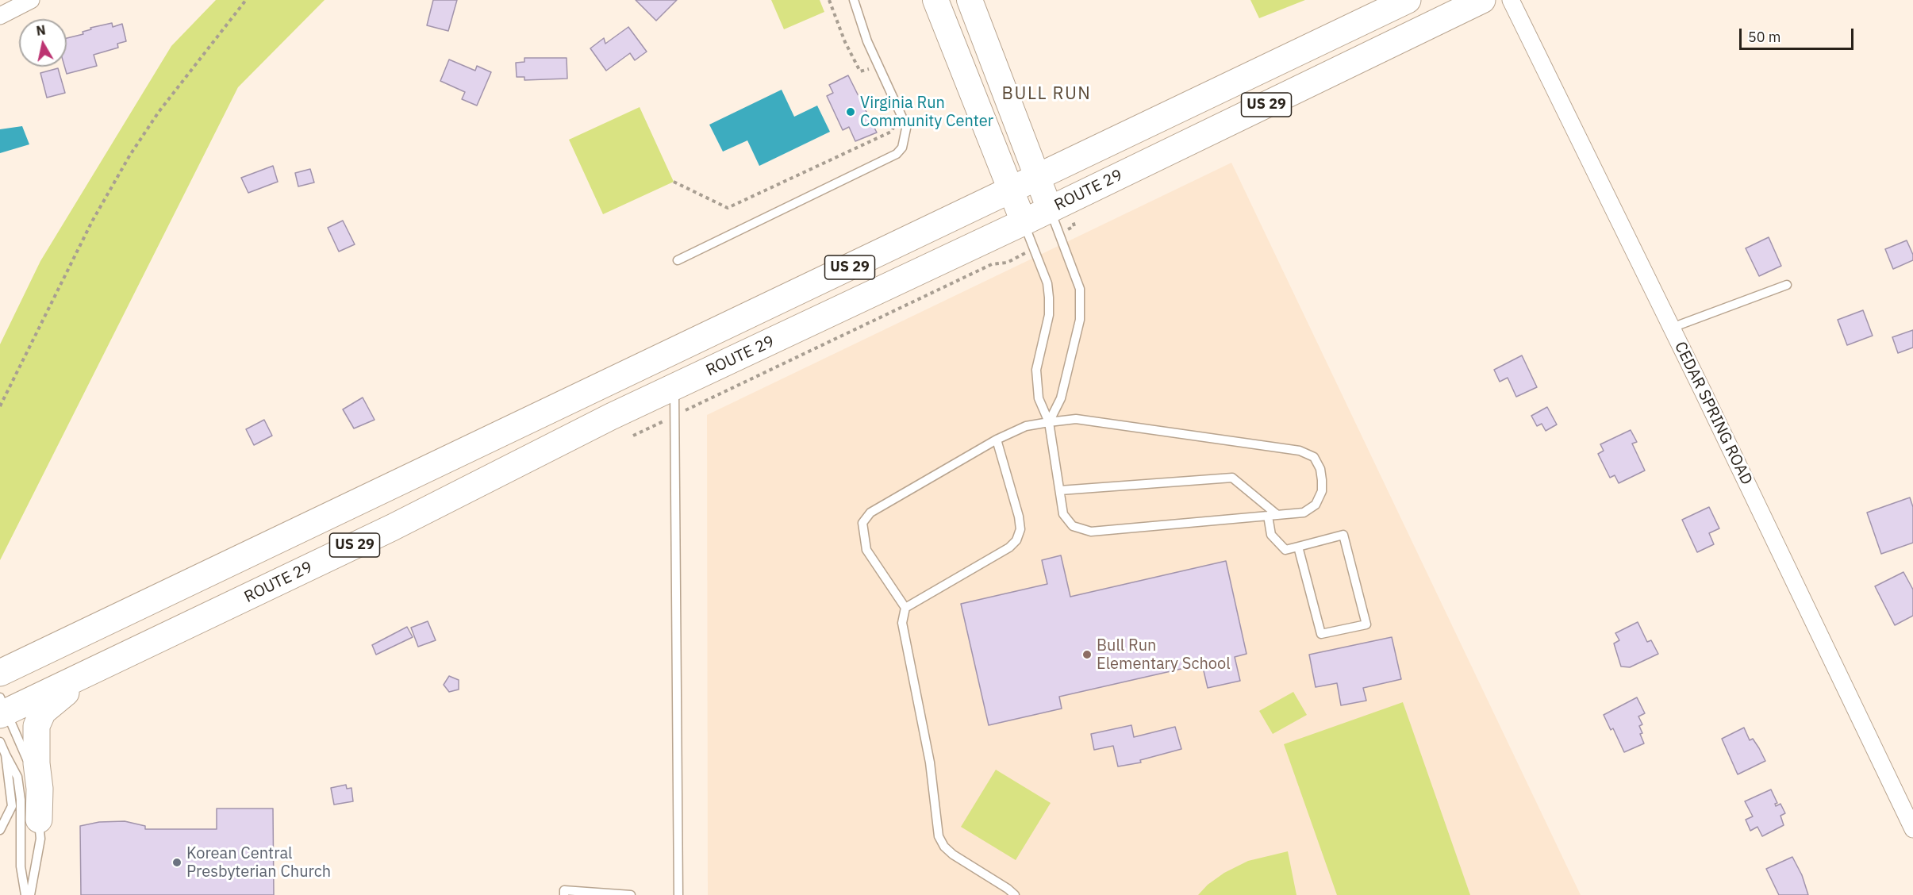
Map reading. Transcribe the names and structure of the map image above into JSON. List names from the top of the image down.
{
  "streets": {
    "main road": ["US 29", "ROUTE 29"],
    "street": ["CEDAR SPRING ROAD"]
  },
  "districts": ["BULL RUN"],
  "places": ["Virginia Run Community Center", "Bull Run Elementary School", "Korean Central Presbyterian Church"],
  "scale_bar": "50 m",
  "north": "top"
}
